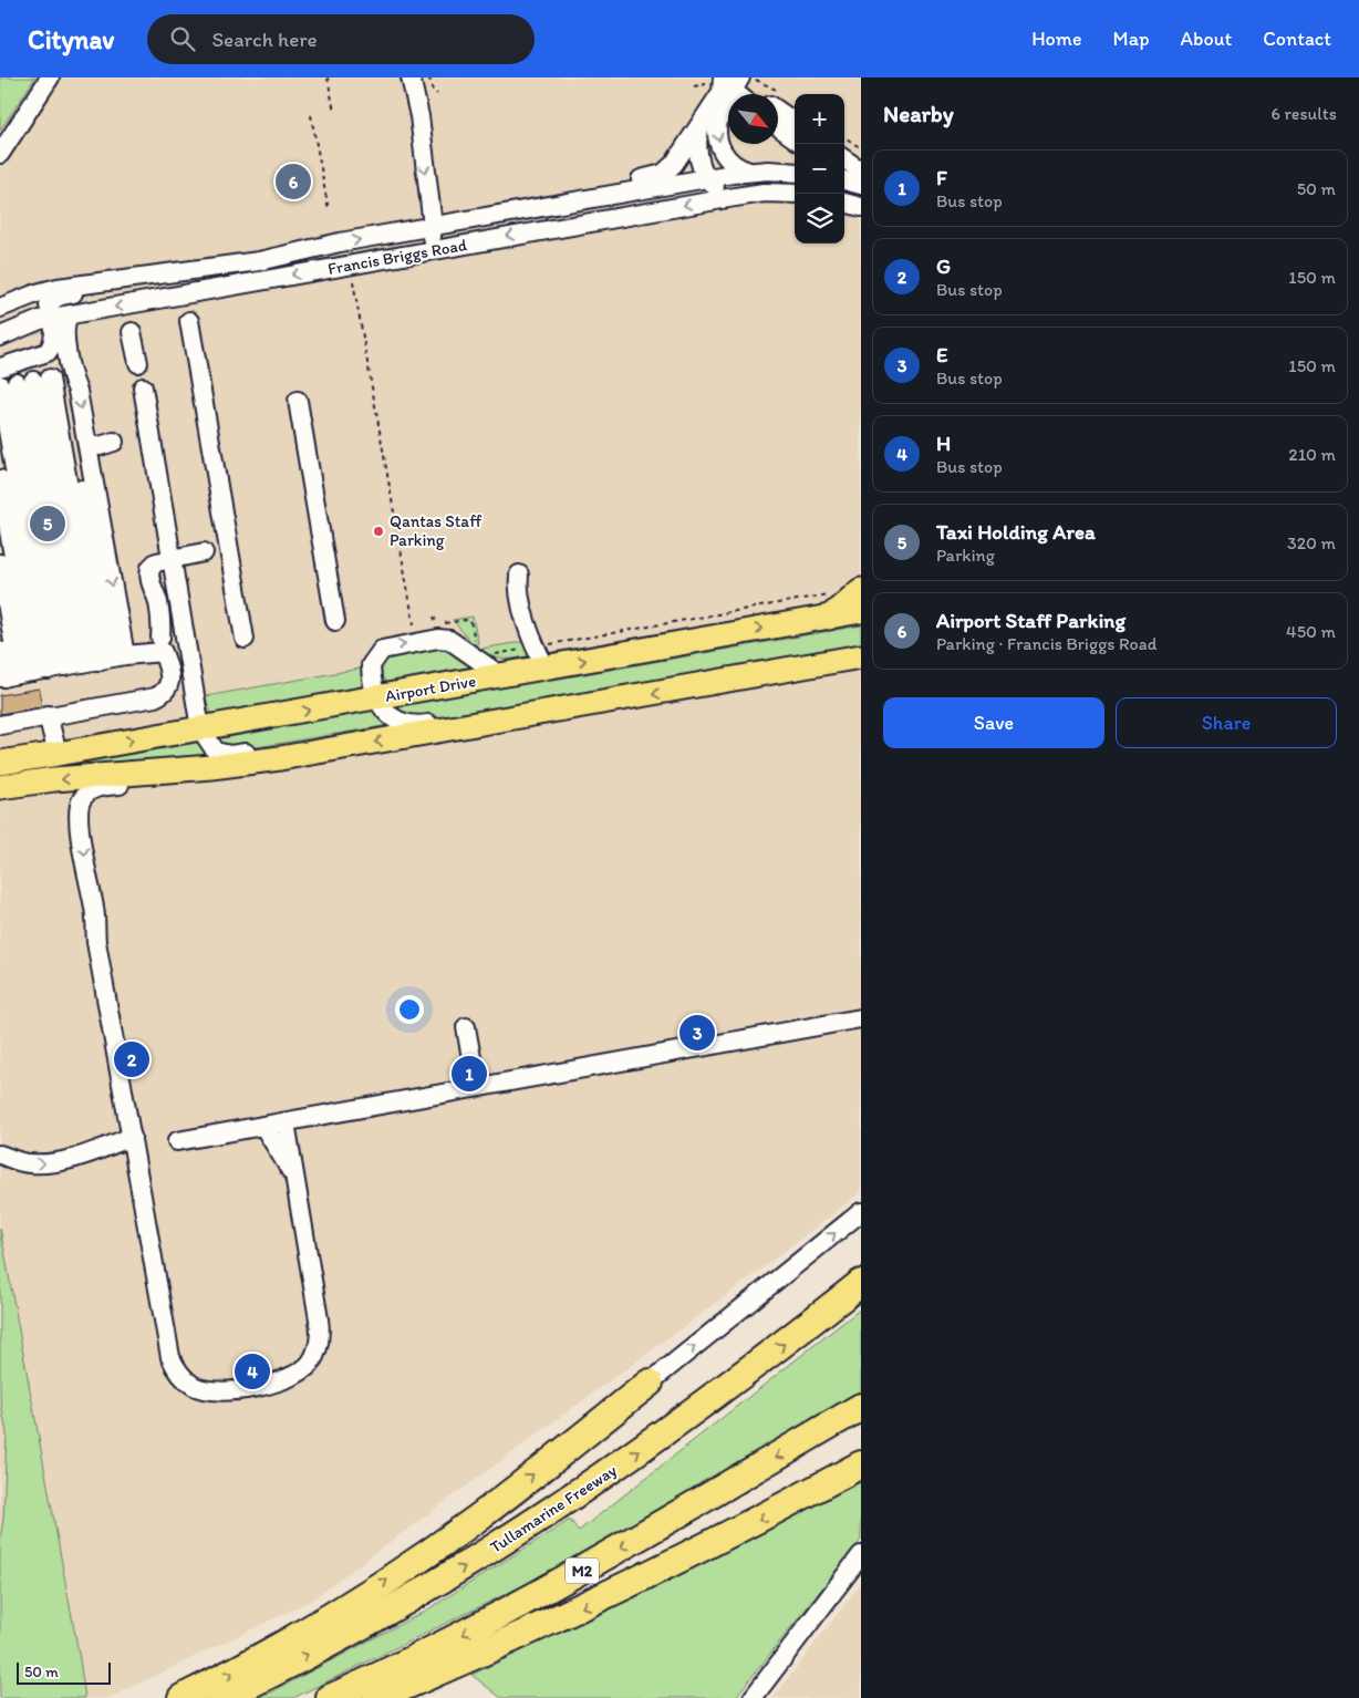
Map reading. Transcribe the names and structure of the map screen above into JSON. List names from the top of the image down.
{
  "streets": {
    "highway": ["Tullamarine Freeway", "M2"],
    "main road": ["Airport Drive"],
    "street": ["Francis Briggs Road"]
  },
  "places": ["Qantas Staff Parking"],
  "scale_bar": "50 m",
  "north": "bottom right",
  "page": {
    "header": "Citynav",
    "search": "Search here",
    "nav": [
      "Home",
      "Map",
      "About",
      "Contact"
    ],
    "heading": ["Nearby", "6 results"],
    "map_buttons": ["+", "−"],
    "list": [
      {
        "mark": "1",
        "name": "F",
        "note": "Bus stop",
        "value": "50 m"
      },
      {
        "mark": "2",
        "name": "G",
        "note": "Bus stop",
        "value": "150 m"
      },
      {
        "mark": "3",
        "name": "E",
        "note": "Bus stop",
        "value": "150 m"
      },
      {
        "mark": "4",
        "name": "H",
        "note": "Bus stop",
        "value": "210 m"
      },
      {
        "mark": "5",
        "name": "Taxi Holding Area",
        "note": "Parking",
        "value": "320 m"
      },
      {
        "mark": "6",
        "name": "Airport Staff Parking",
        "note": "Parking · Francis Briggs Road",
        "value": "450 m"
      }
    ],
    "pins": [
      "6",
      "5",
      "3",
      "2",
      "1",
      "4"
    ],
    "buttons": ["Save", "Share"],
    "scale": "50 m"
  }
}
